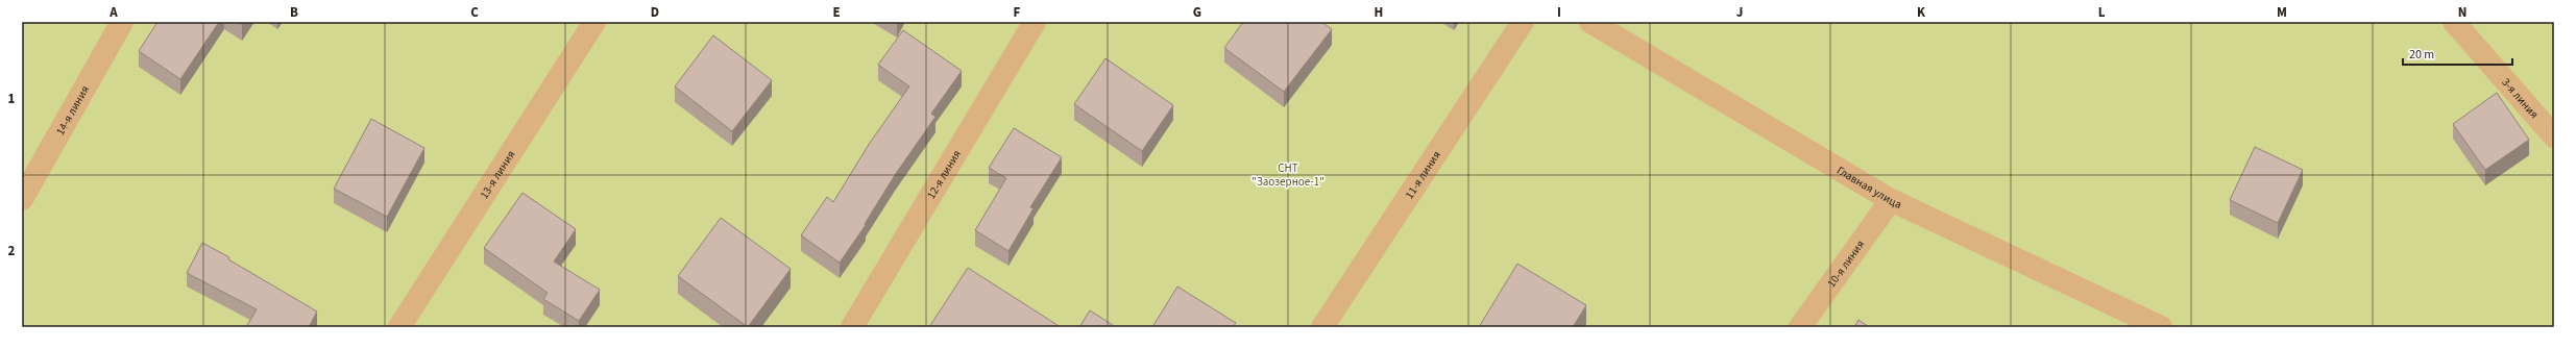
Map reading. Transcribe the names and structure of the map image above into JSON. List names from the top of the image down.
{
  "streets": {
    "street": [
      "3-я линия",
      "14-я линия",
      "13-я линия",
      "12-я линия",
      "11-я линия",
      "Главная улица",
      "10-я линия"
    ]
  },
  "crossings": [
    ["Главная улица", "10-я линия"]
  ],
  "parks": ["СНТ \"Заозерное-1\""],
  "scale_bar": "20 m",
  "grid": {
    "columns": [
      "A",
      "B",
      "C",
      "D",
      "E",
      "F",
      "G",
      "H",
      "I",
      "J",
      "K",
      "L",
      "M",
      "N"
    ],
    "rows": ["1", "2"]
  }
}
